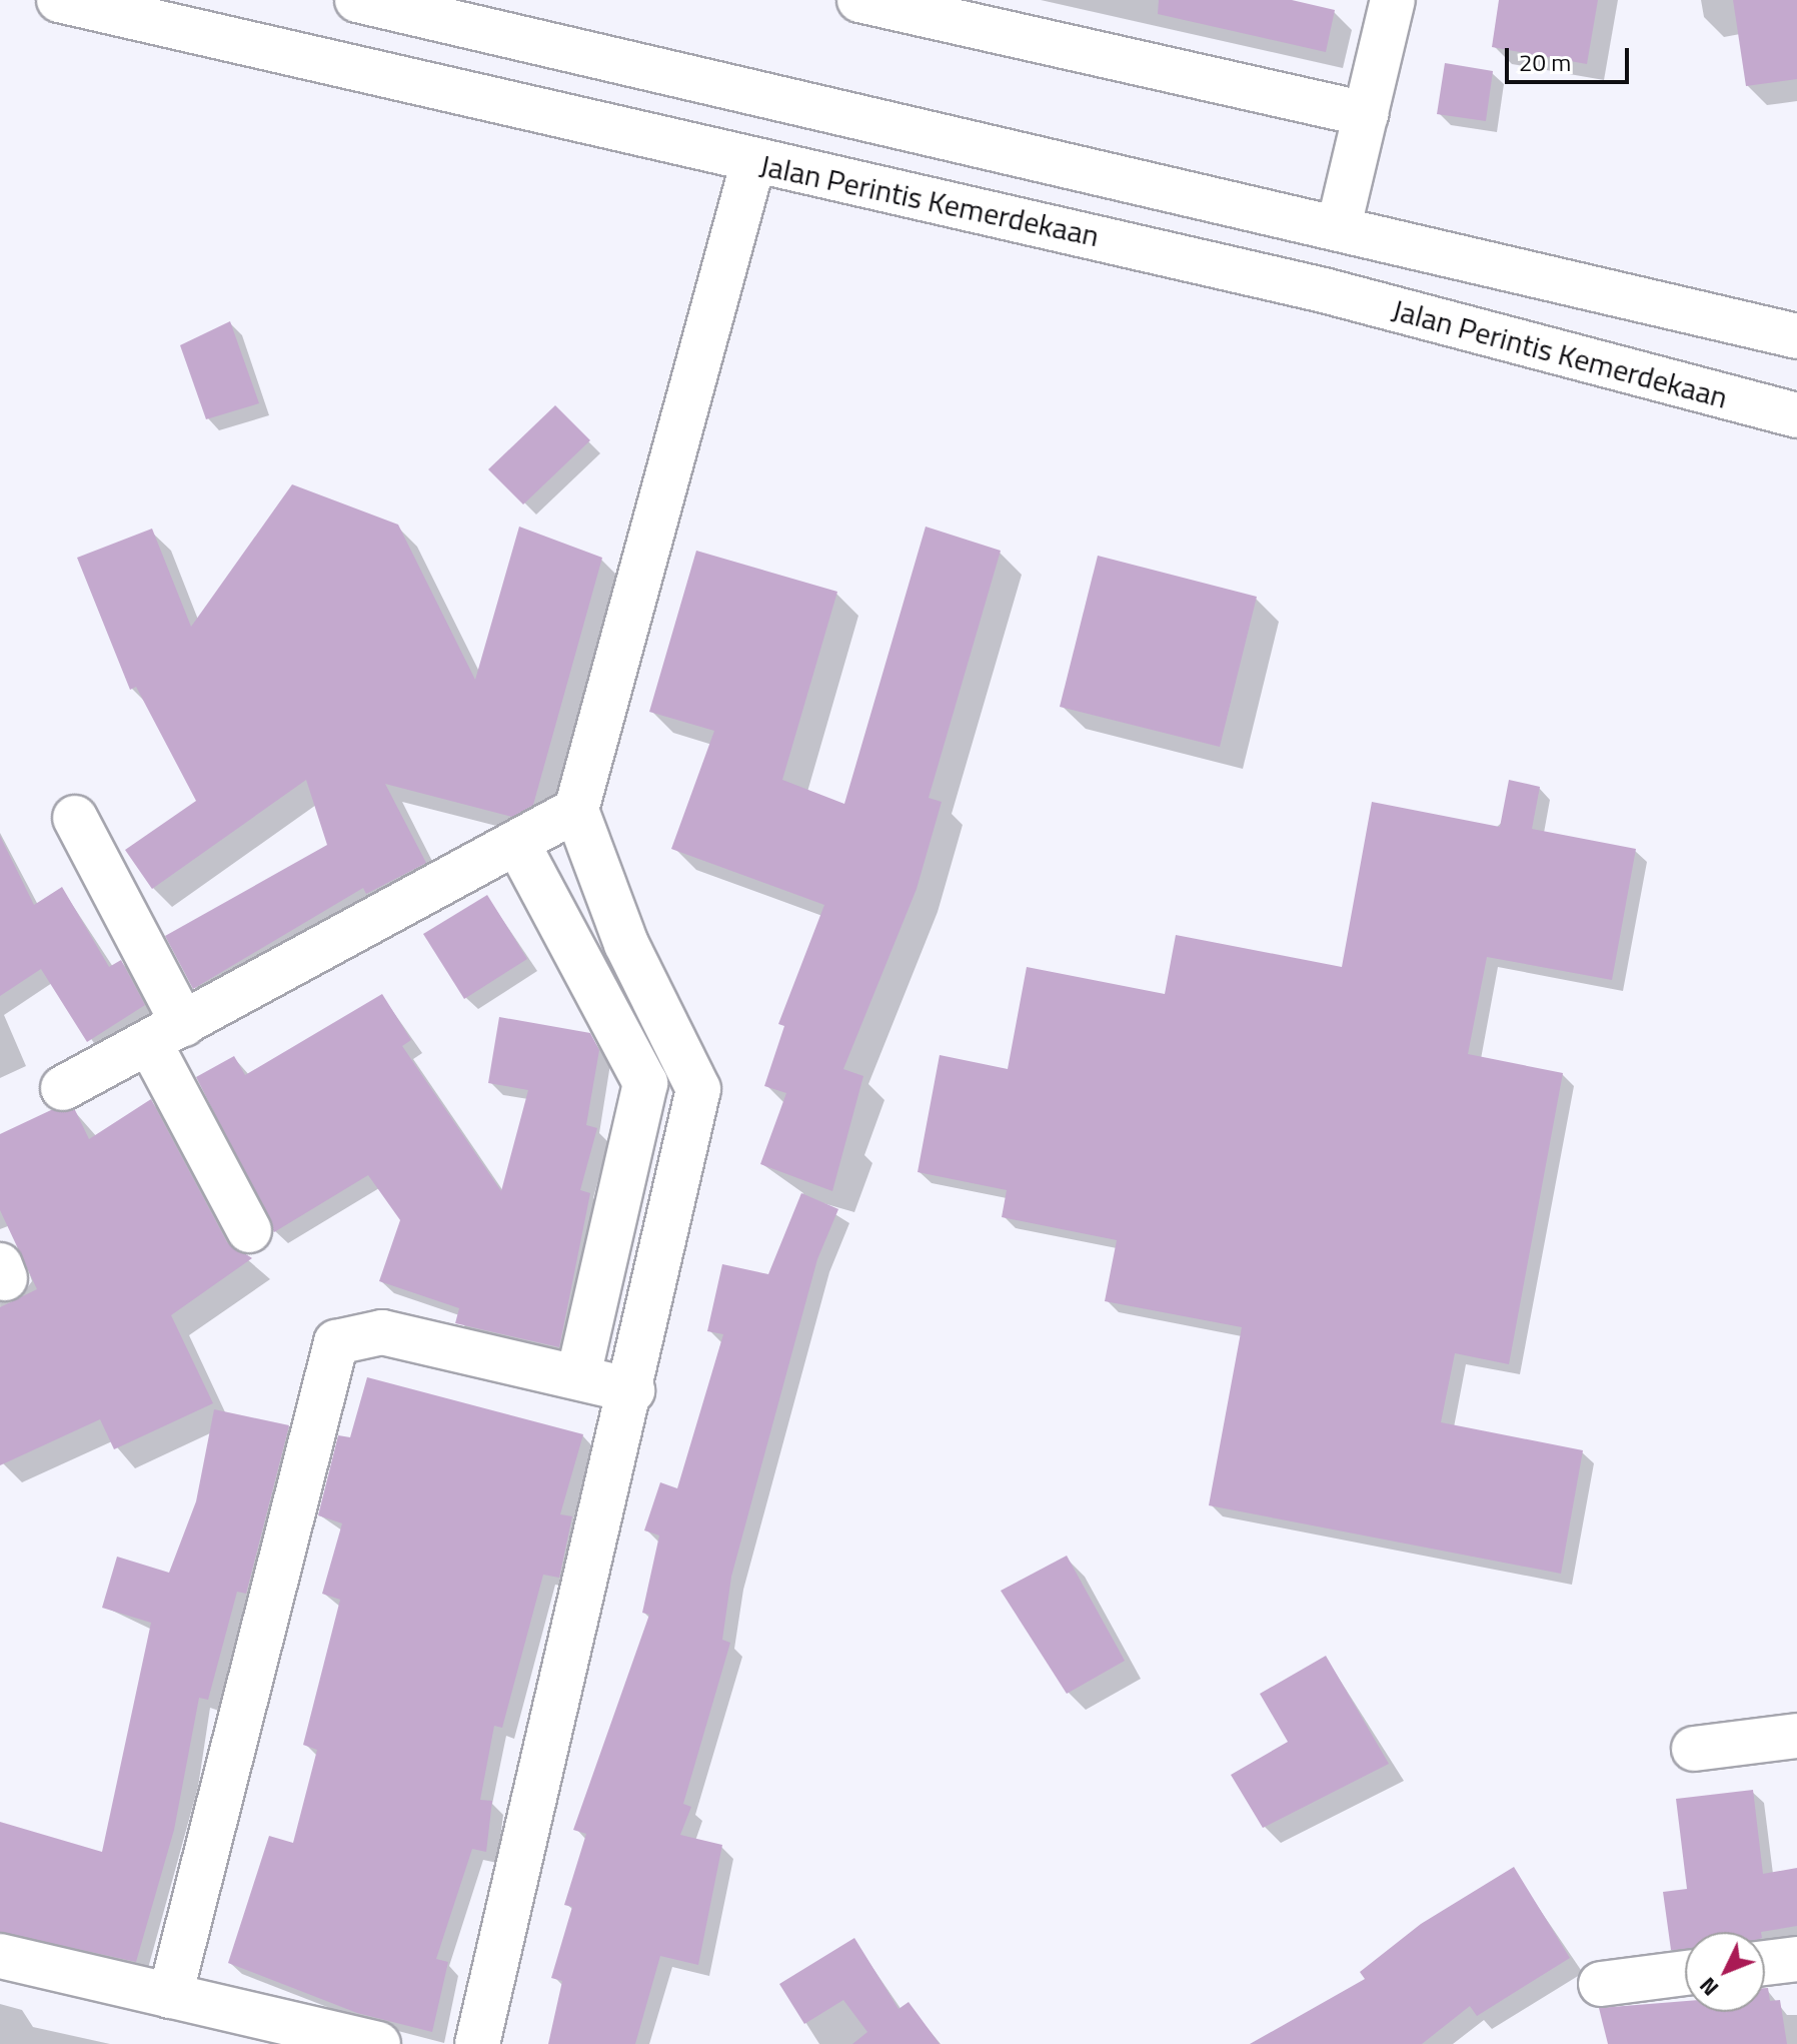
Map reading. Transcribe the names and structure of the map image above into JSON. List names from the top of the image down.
{
  "streets": {
    "main road": ["Jalan Perintis Kemerdekaan"]
  },
  "scale_bar": "20 m",
  "north": "bottom left"
}
